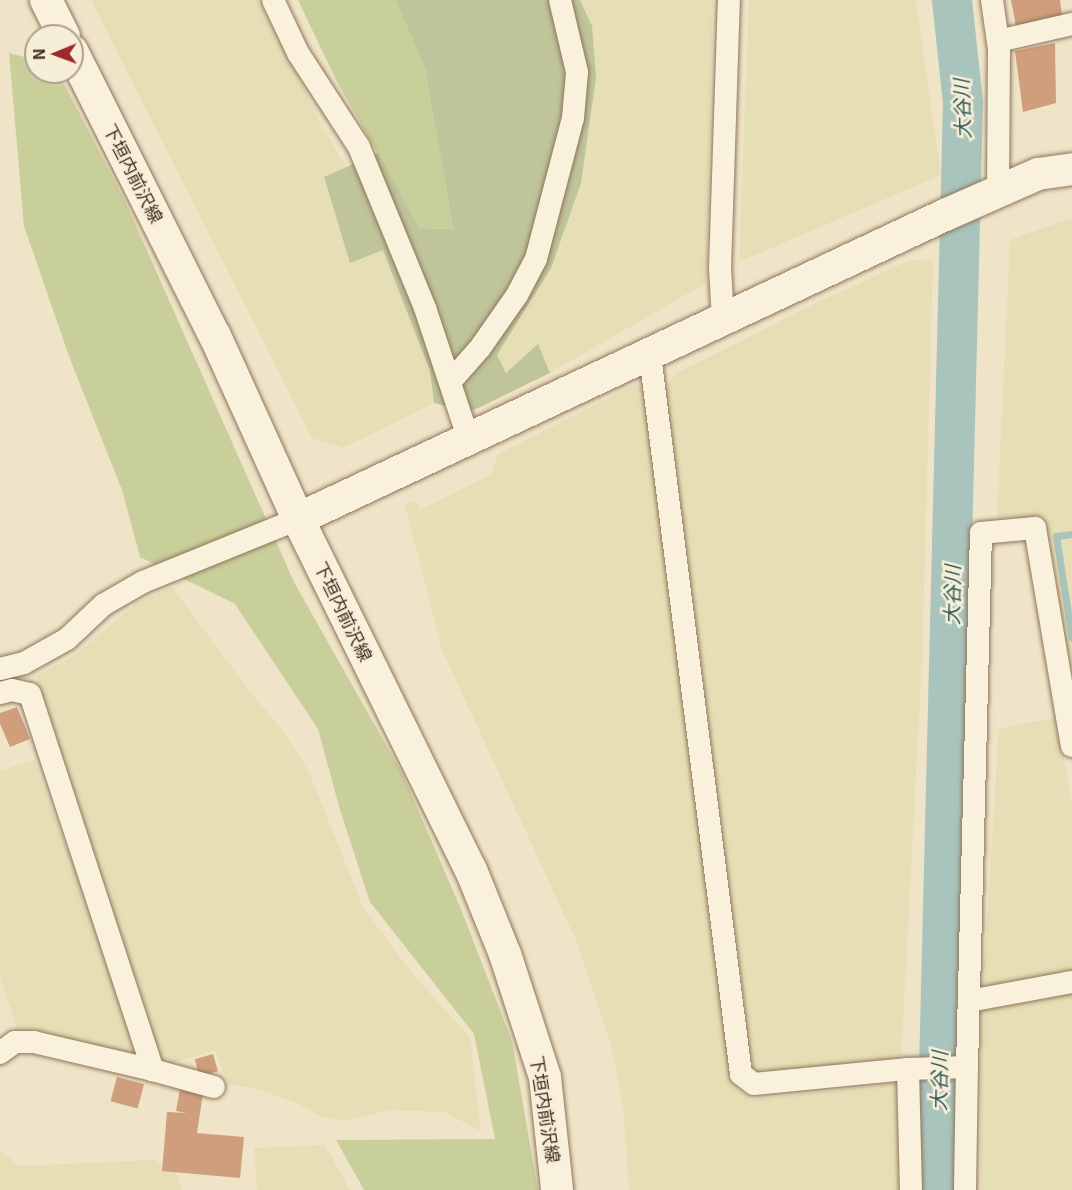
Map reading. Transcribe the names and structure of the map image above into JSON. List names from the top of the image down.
{
  "streets": {
    "main road": ["下垣内前沢線"]
  },
  "water": ["大谷川"],
  "north": "left"
}
